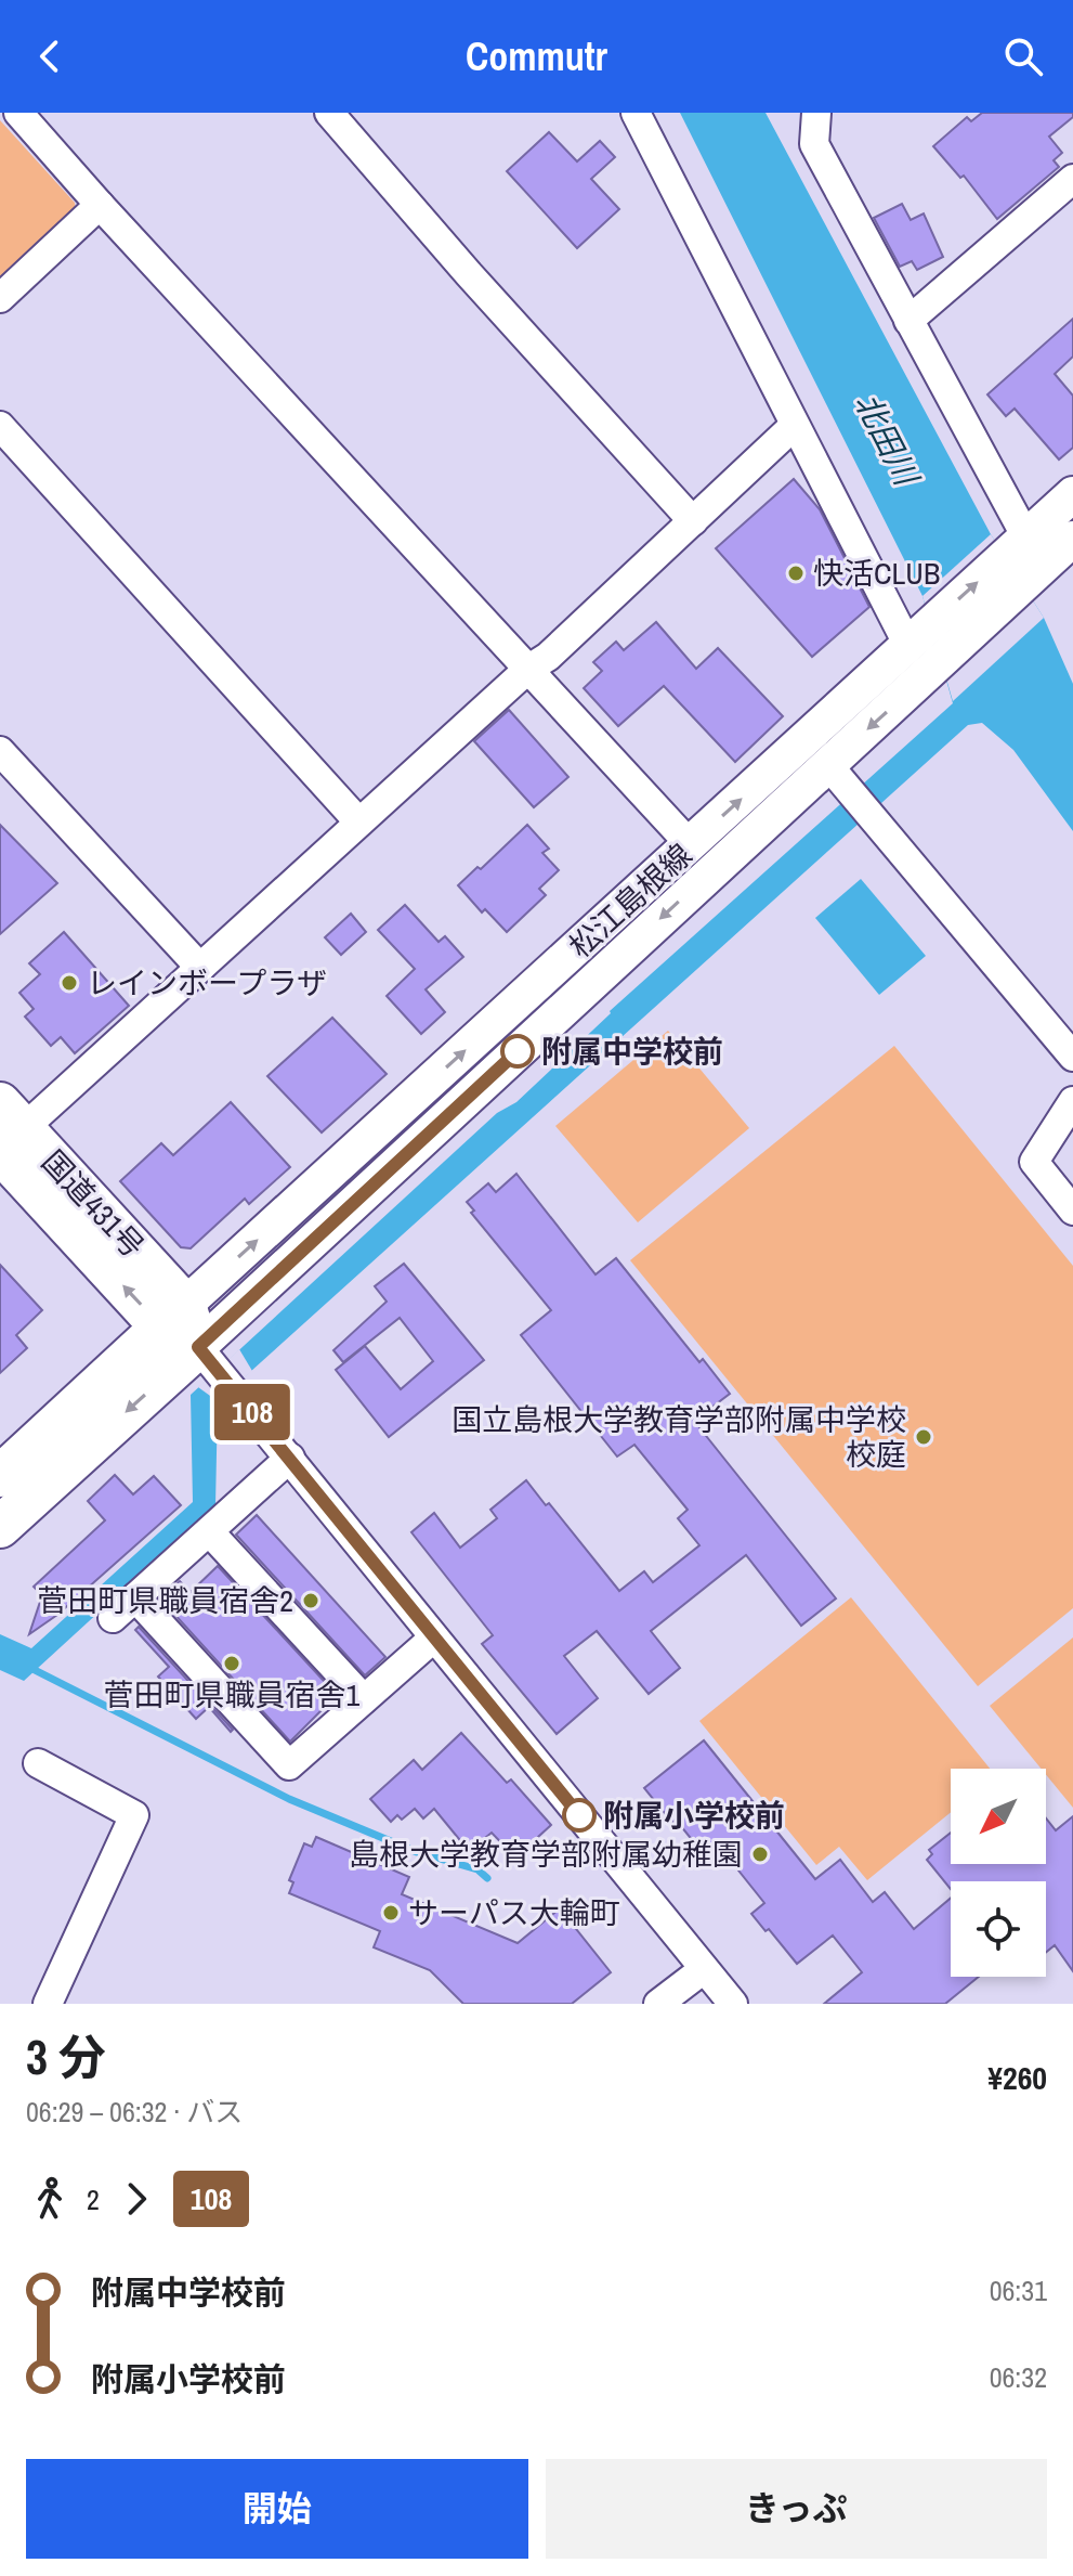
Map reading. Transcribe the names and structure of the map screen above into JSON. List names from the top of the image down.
{
  "streets": {
    "highway": ["国道431号"],
    "main road": ["松江島根線"]
  },
  "crossings": [
    ["松江島根線", "国道431号"]
  ],
  "water": ["北田川"],
  "places": [
    "快活CLUB",
    "レインボープラザ",
    "附属中学校前",
    "国立島根大学教育学部附属中学校 校庭",
    "菅田町県職員宿舎2",
    "菅田町県職員宿舎1",
    "附属小学校前",
    "島根大学教育学部附属幼稚園",
    "サーパス大輪町"
  ],
  "lines": ["bus line 108"],
  "north": "bottom left",
  "page": {
    "header": "Commutr",
    "on_map": "108",
    "heading": ["3 分", "06:29 – 06:32 · バス", "¥260"],
    "legs": ["2", "108"],
    "list": [
      {
        "name": "附属中学校前",
        "value": "06:31"
      },
      {
        "name": "附属小学校前",
        "value": "06:32"
      }
    ],
    "buttons": ["開始", "きっぷ"]
  }
}
